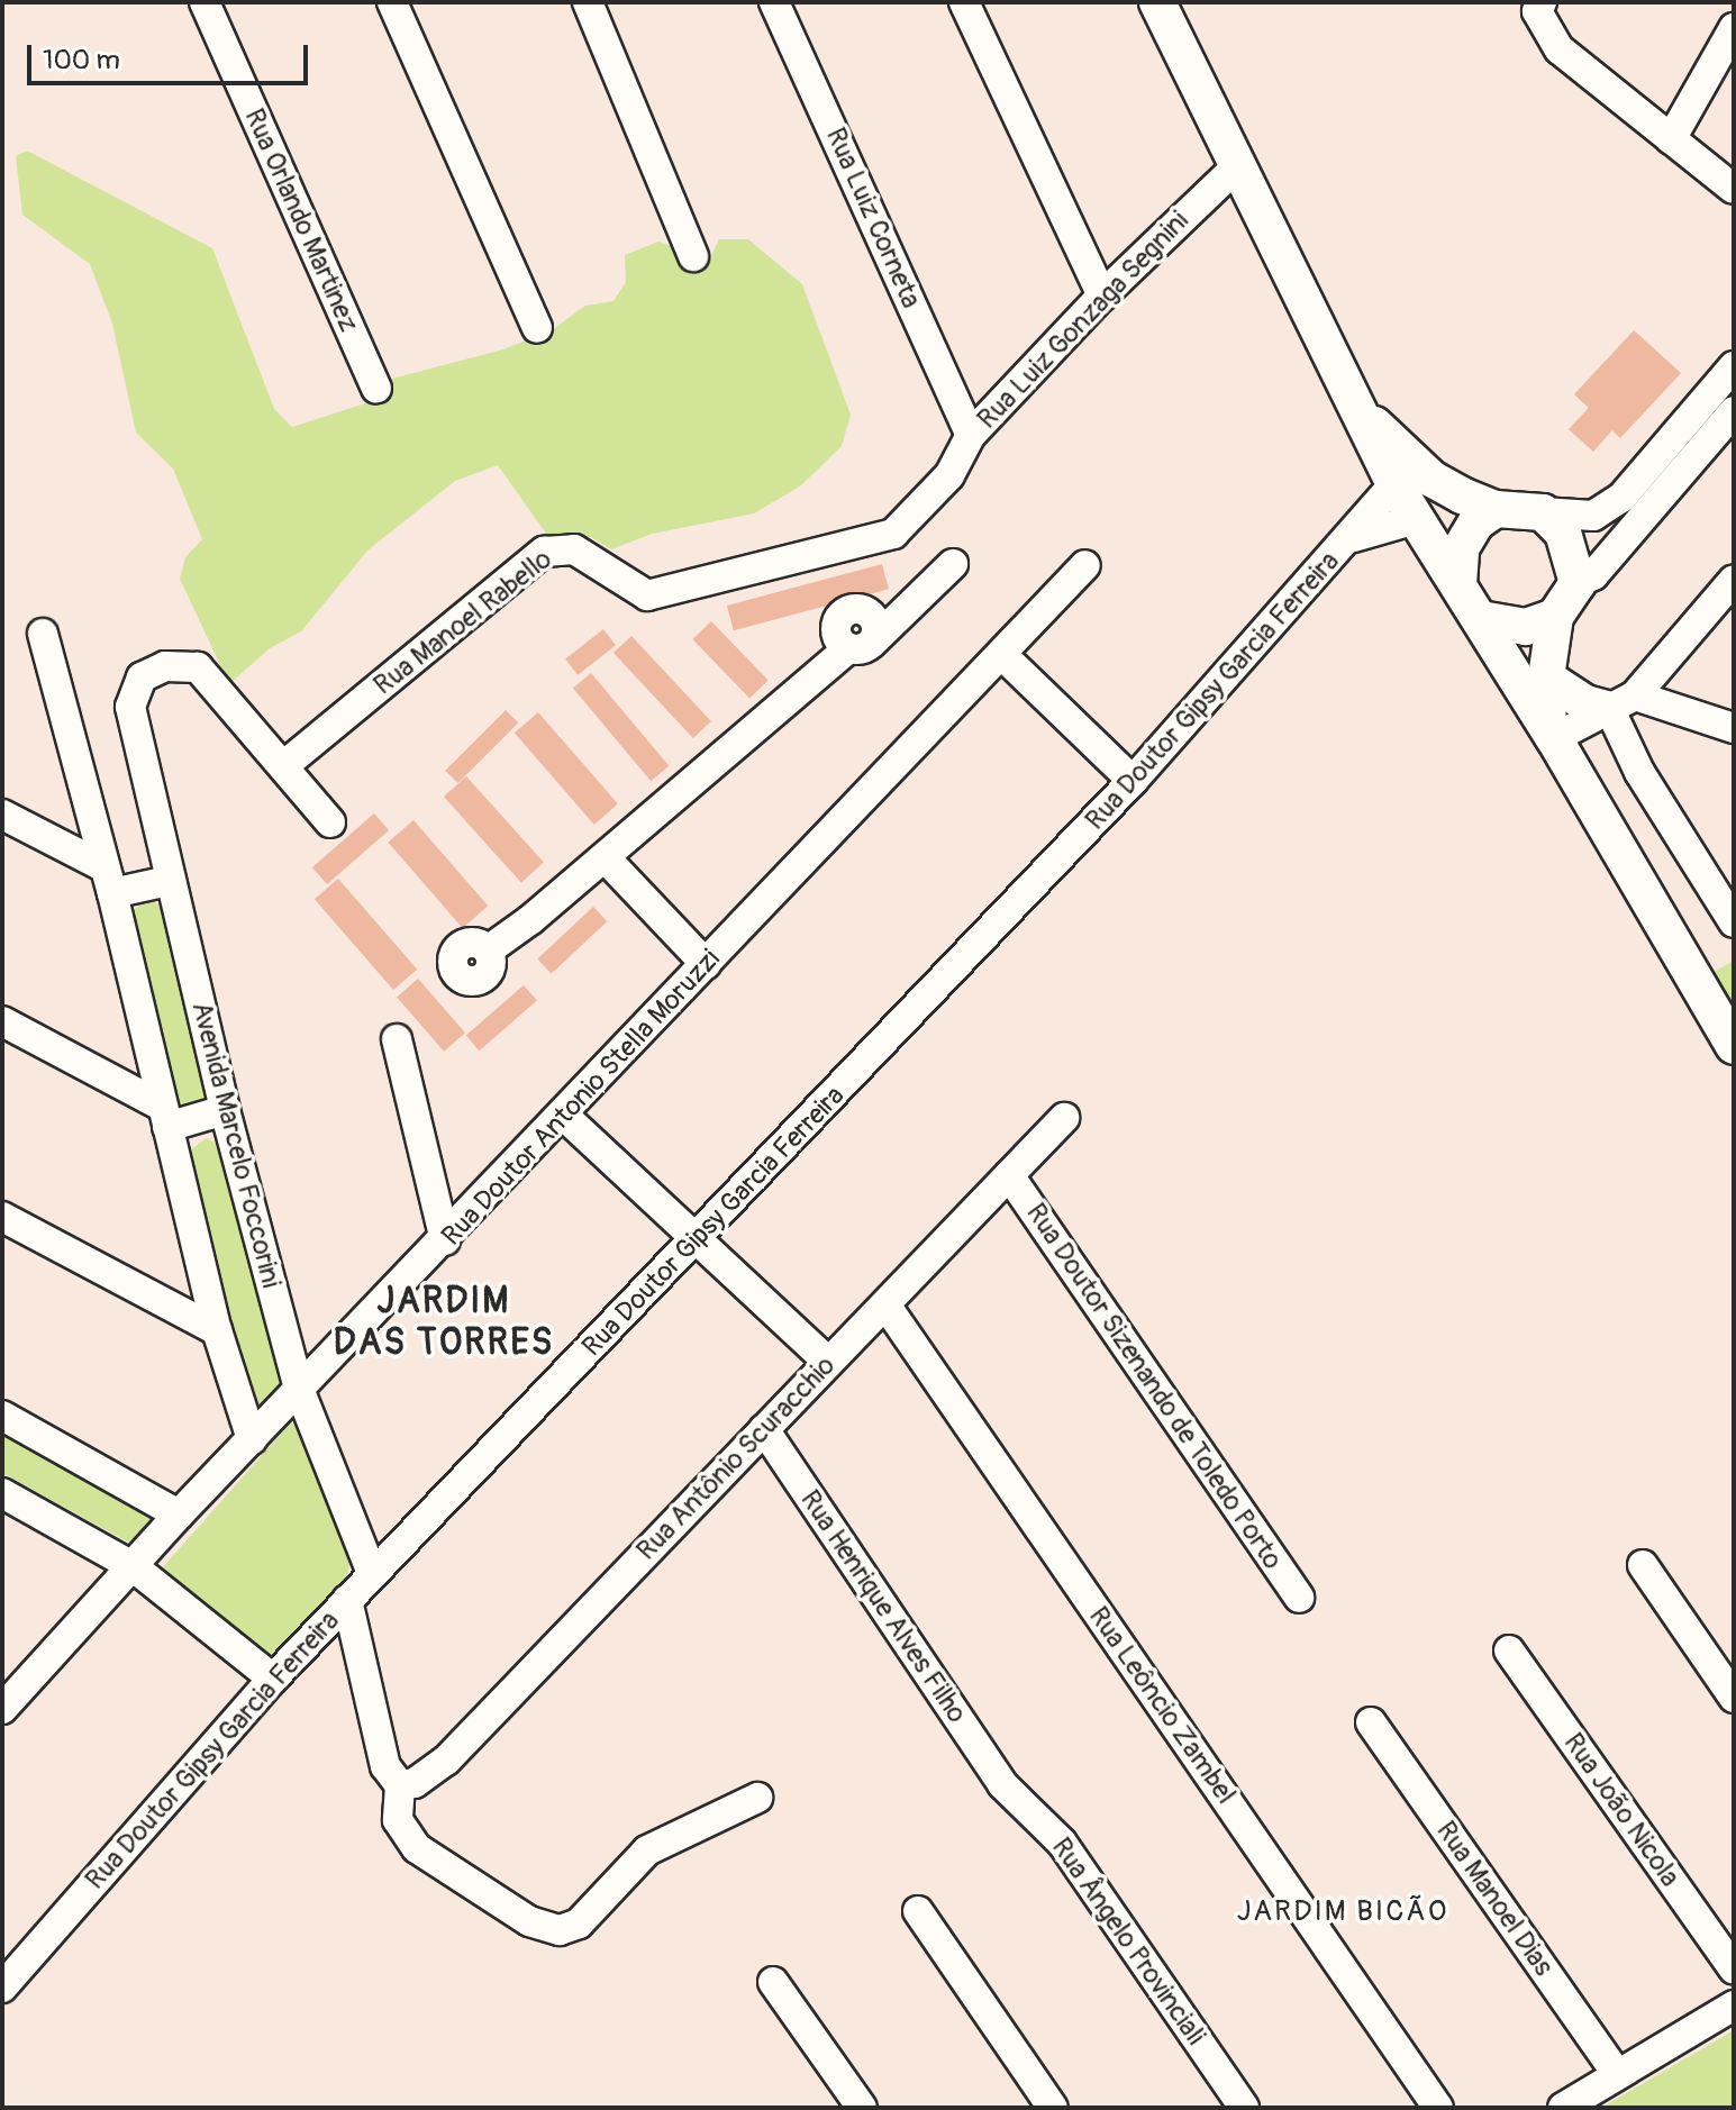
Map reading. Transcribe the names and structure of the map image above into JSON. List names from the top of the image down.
{
  "streets": {
    "street": [
      "Rua Luiz Corneta",
      "Rua Orlando Martinez",
      "Rua Luiz Gonzaga Segnini",
      "Rua Manoel Rabello",
      "Rua Doutor Gipsy Garcia Ferreira",
      "Rua Doutor Antonio Stella Moruzzi",
      "Avenida Marcelo Foccorini",
      "Rua Doutor Sizenando de Toledo Porto",
      "Rua Antônio Scuracchio",
      "Rua Henrique Alves Filho",
      "Rua Leôncio Zambel",
      "Rua João Nicola",
      "Rua Manoel Dias",
      "Rua Ângelo Provinciali"
    ]
  },
  "crossings": [
    ["Rua Luiz Corneta", "Rua Luiz Gonzaga Segnini"],
    ["Rua Luiz Gonzaga Segnini", "Rua Manoel Rabello"],
    ["Rua Manoel Rabello", "Avenida Marcelo Foccorini"],
    ["Rua Doutor Gipsy Garcia Ferreira", "Avenida Marcelo Foccorini"],
    ["Rua Doutor Antonio Stella Moruzzi", "Avenida Marcelo Foccorini"],
    ["Rua Doutor Sizenando de Toledo Porto", "Rua Antônio Scuracchio"],
    ["Rua Antônio Scuracchio", "Rua Henrique Alves Filho"],
    ["Rua Antônio Scuracchio", "Rua Leôncio Zambel"],
    ["Rua Henrique Alves Filho", "Rua Ângelo Provinciali"]
  ],
  "districts": ["JARDIM DAS TORRES", "JARDIM BICÃO"],
  "scale_bar": "100 m"
}
